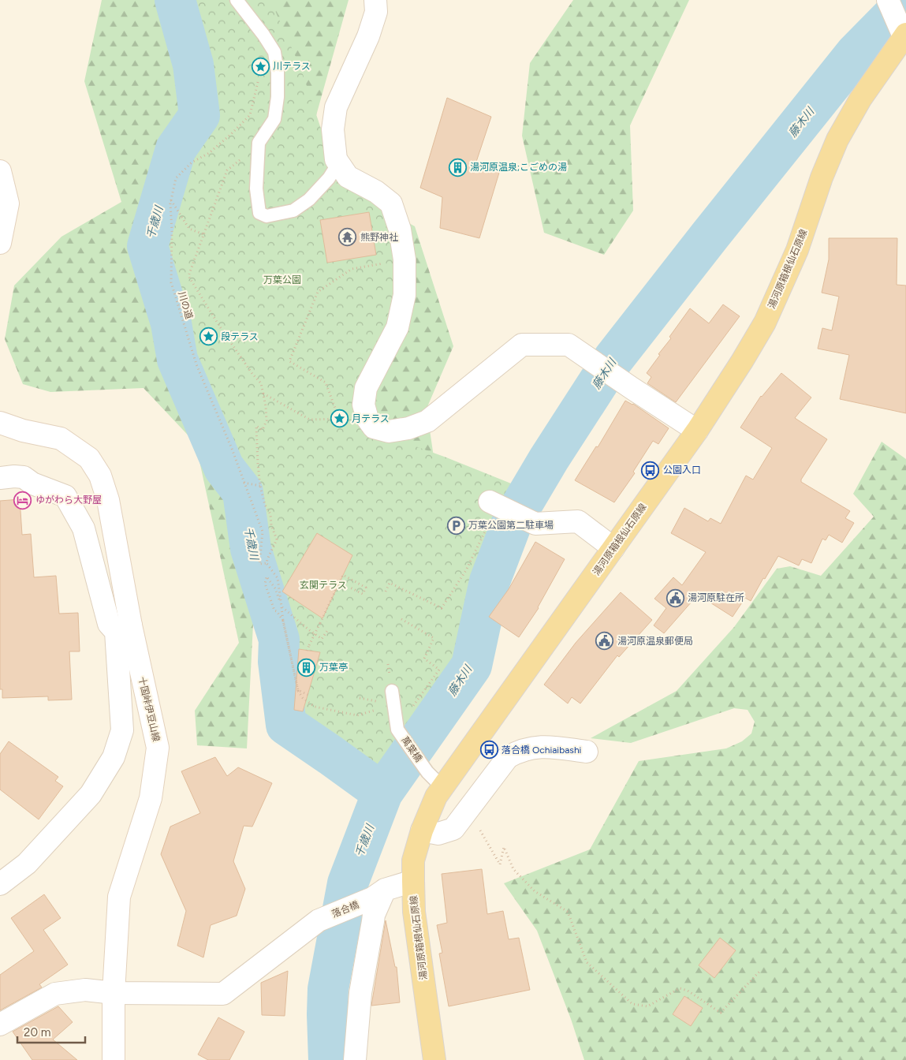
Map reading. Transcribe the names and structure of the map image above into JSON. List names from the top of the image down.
{
  "streets": {
    "main road": ["湯河原箱根仙石原線"],
    "street": ["十国峠伊豆山線", "落合橋"],
    "lane": ["萬葉橋"],
    "path": ["川の道"]
  },
  "crossings": [
    ["湯河原箱根仙石原線", "萬葉橋"],
    ["湯河原箱根仙石原線", "落合橋"],
    ["十国峠伊豆山線", "落合橋"]
  ],
  "water": ["藤木川", "千歳川"],
  "parks": ["万葉公園", "玄関テラス"],
  "places": {
    "place": ["川テラス", "段テラス", "月テラス"],
    "building": ["湯河原温泉;こごめの湯", "万葉亭"],
    "temple": ["熊野神社"],
    "bus stop": ["公園入口", "落合橋 Ochiaibashi"],
    "hotel": ["ゆがわら大野屋"],
    "parking": ["万葉公園第二駐車場"],
    "public building": ["湯河原駐在所", "湯河原温泉郵便局"]
  },
  "scale_bar": "20 m"
}
